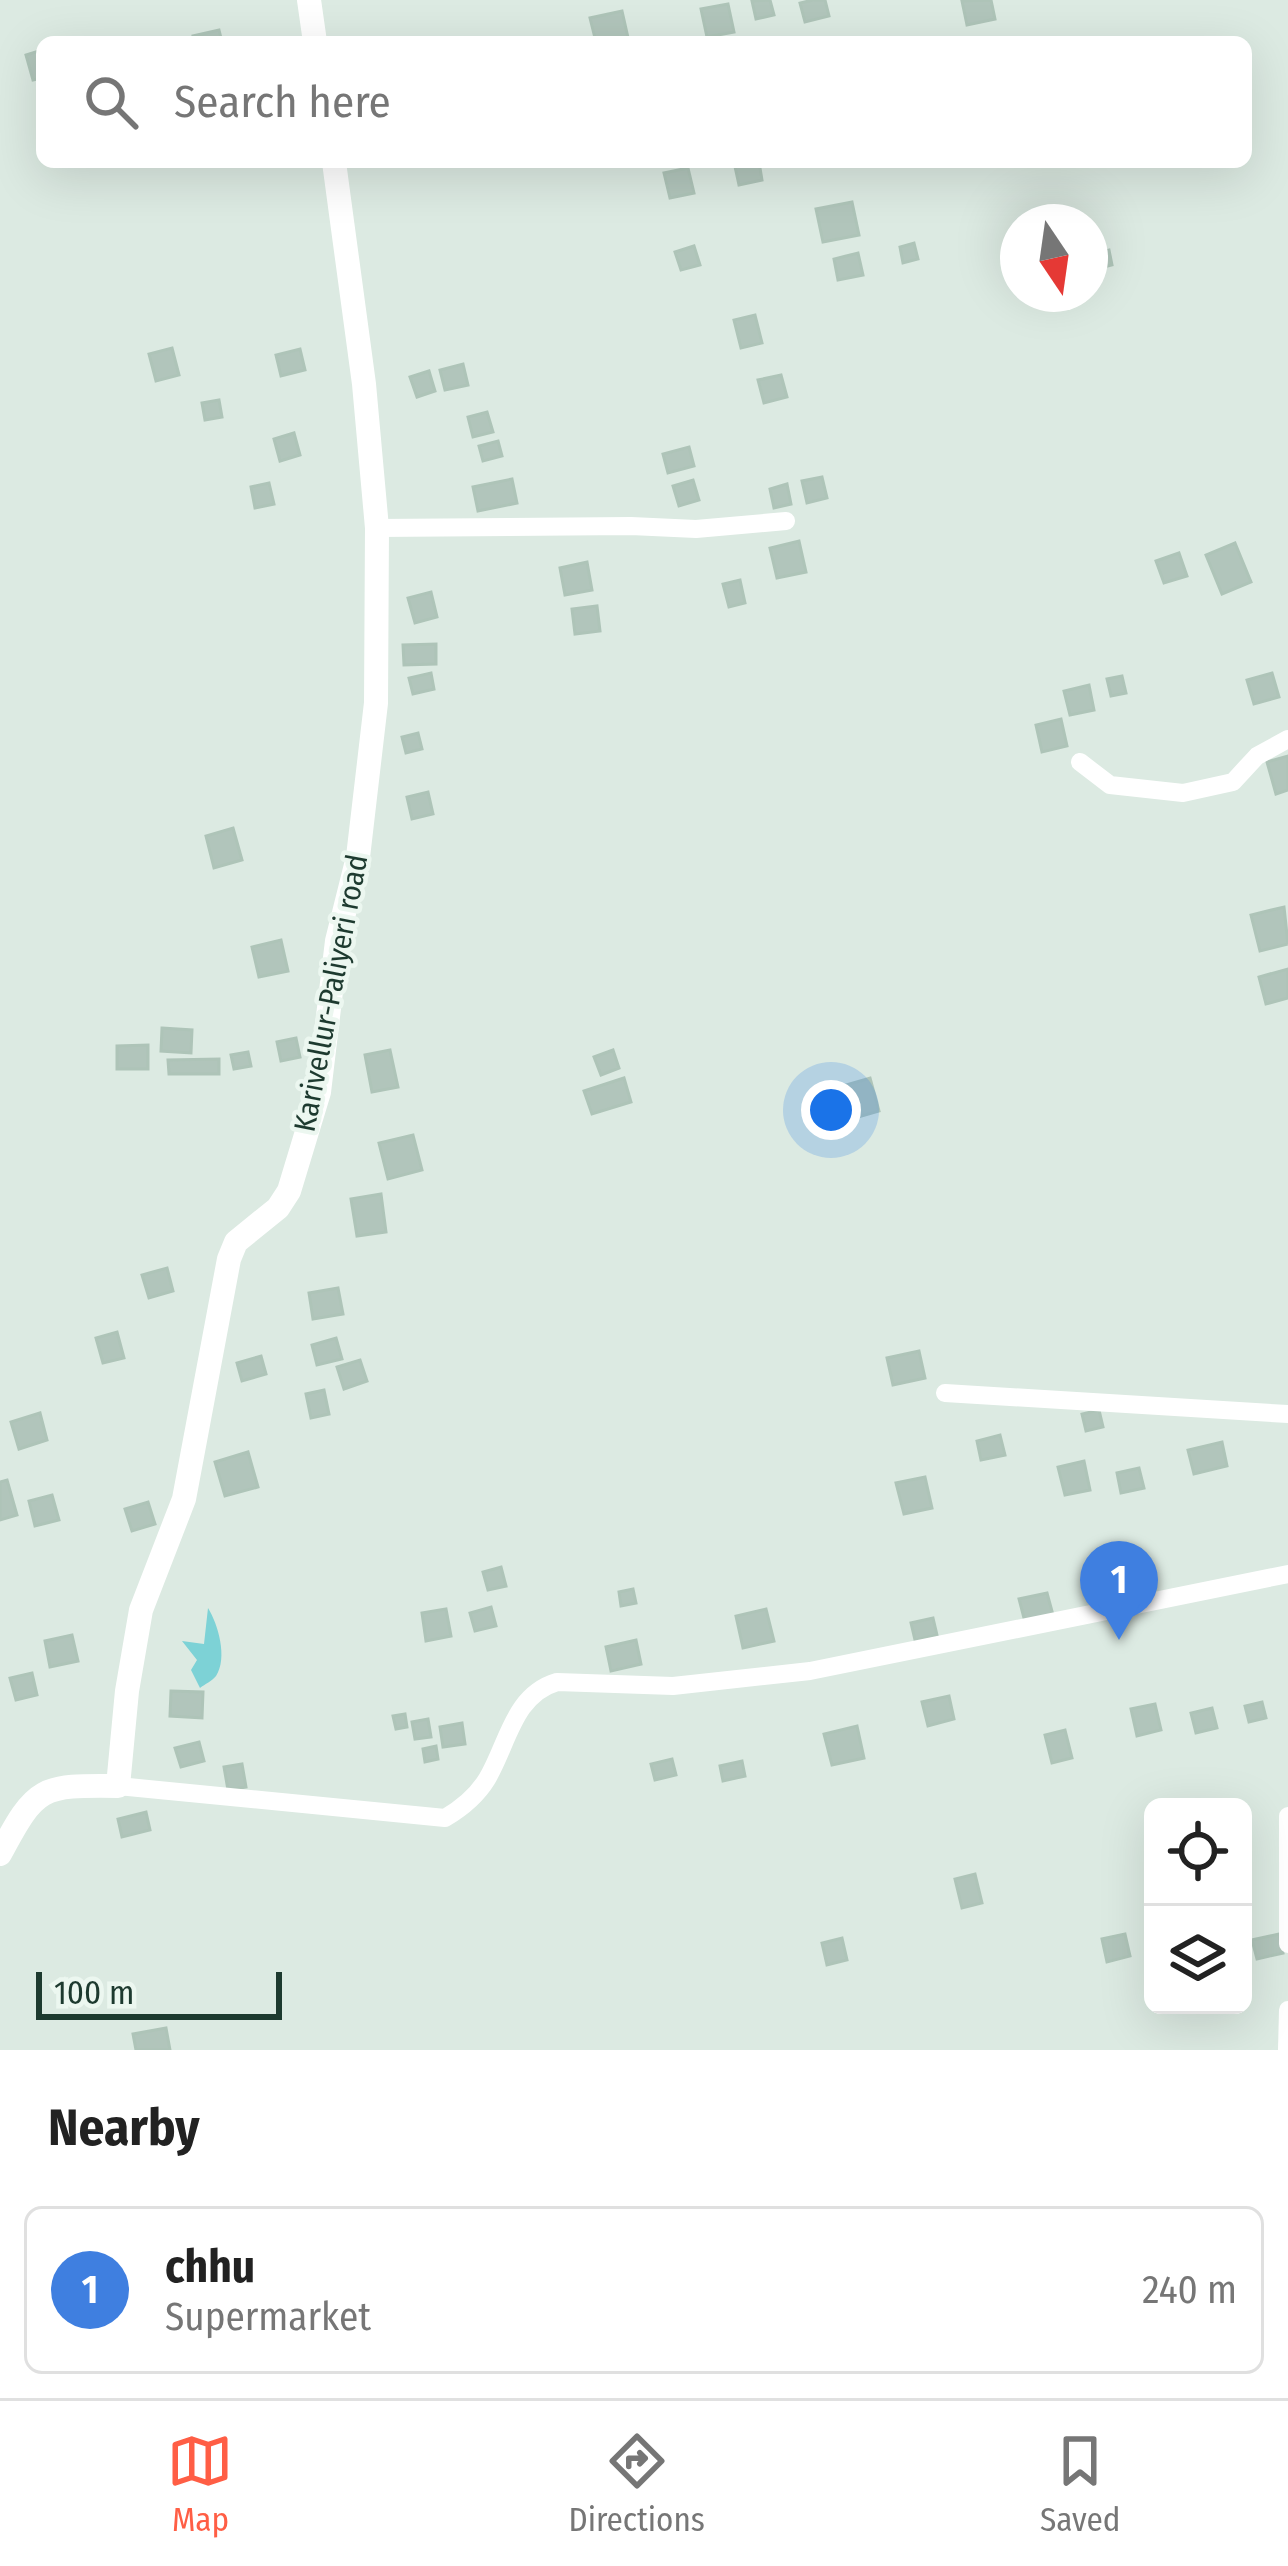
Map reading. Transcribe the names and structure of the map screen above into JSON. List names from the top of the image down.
{
  "streets": {
    "main road": ["Karivellur-Paliyeri road"]
  },
  "scale_bar": "100 m",
  "north": "bottom",
  "page": {
    "search": "Search here",
    "pins": "1",
    "scale": "100 m",
    "heading": "Nearby",
    "list": [
      {
        "mark": "1",
        "name": "chhu",
        "note": "Supermarket",
        "value": "240 m"
      }
    ],
    "nav": ["Map", "Directions", "Saved"]
  }
}
